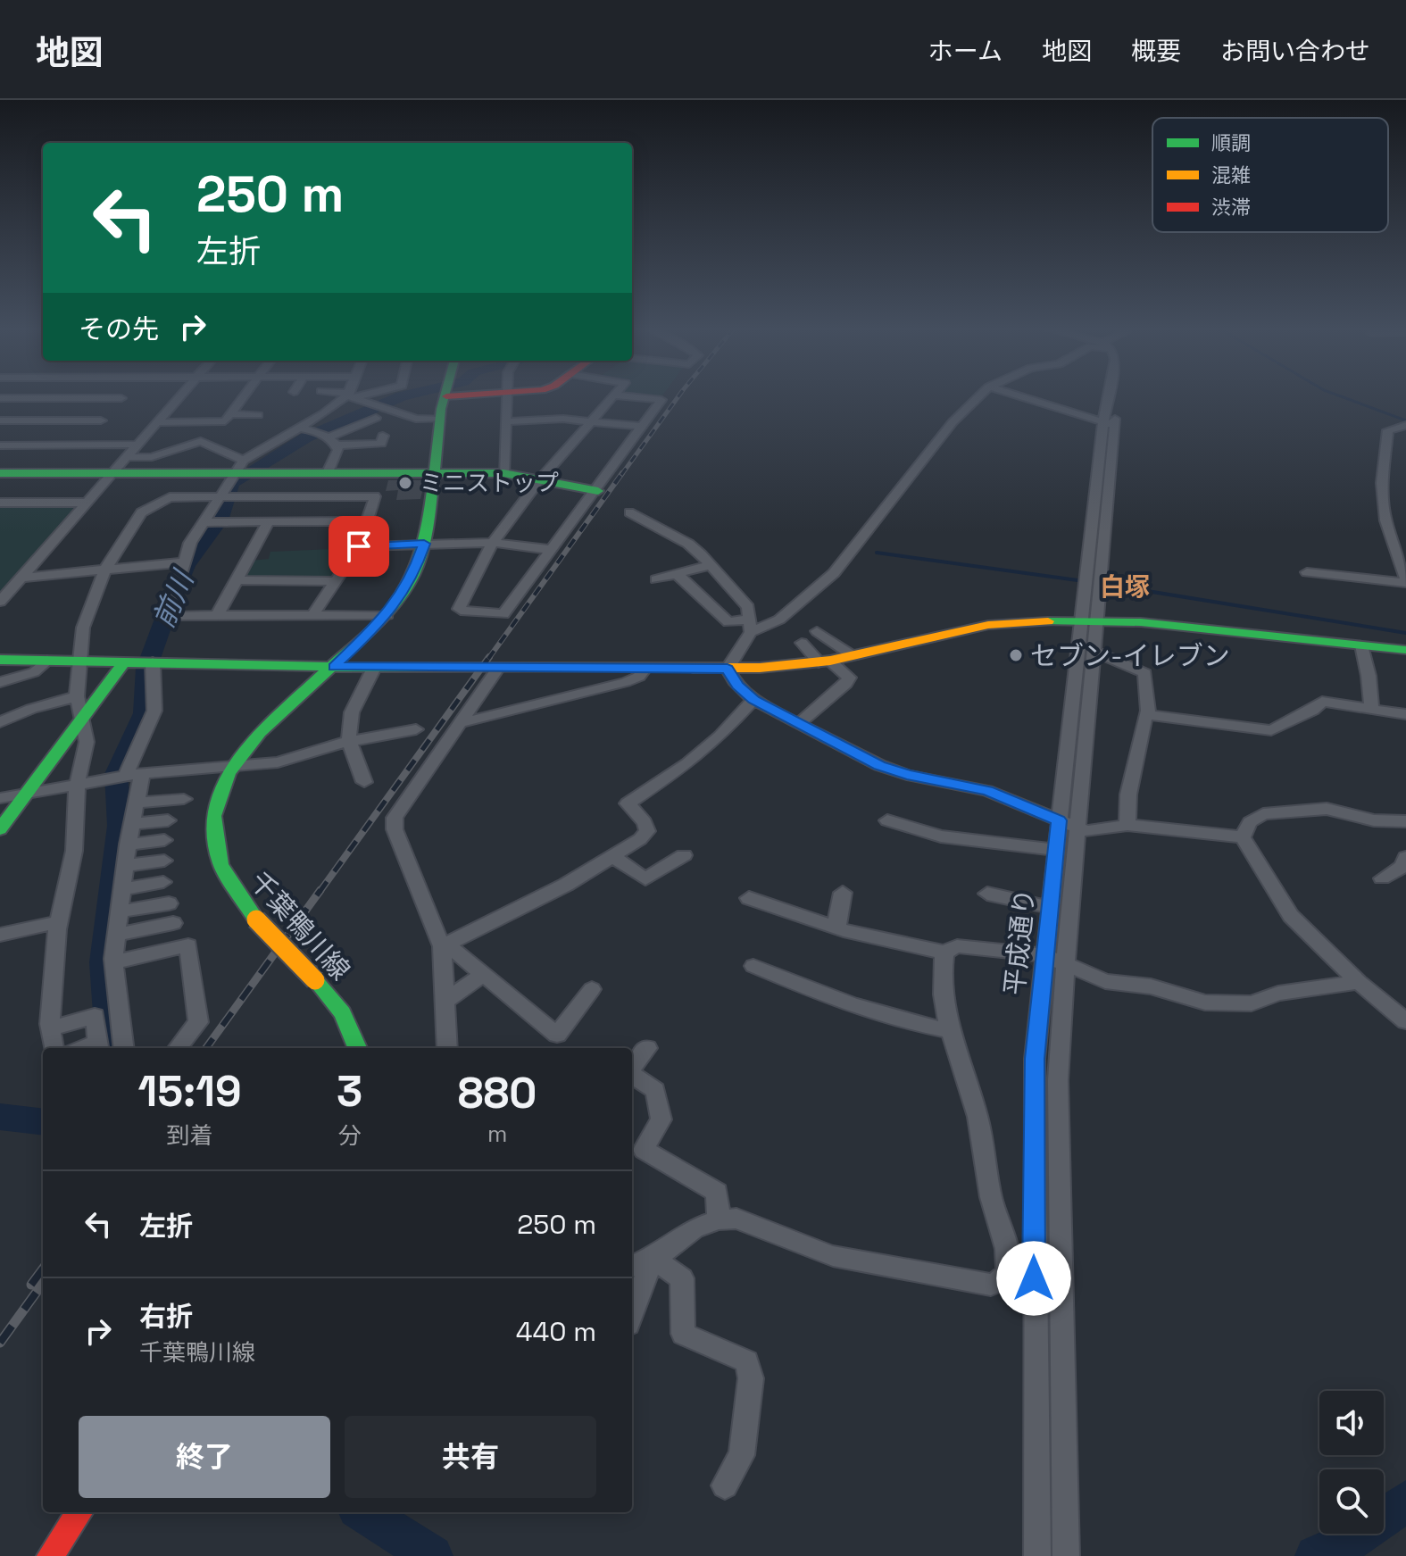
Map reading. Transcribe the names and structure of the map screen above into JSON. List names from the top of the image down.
{
  "streets": {
    "street": ["千葉鴨川線", "平成通り"]
  },
  "districts": ["白塚"],
  "water": ["前川"],
  "places": ["ミニストップ", "セブン-イレブン"],
  "legend": ["順調", "混雑", "渋滞"],
  "page": {
    "header": "地図",
    "nav": [
      "ホーム",
      "地図",
      "概要",
      "お問い合わせ"
    ],
    "turn": ["250 m", "左折"],
    "then": "その先",
    "eta": [
      "15:19",
      "到着",
      "3",
      "分",
      "880",
      "m"
    ],
    "list": [
      {
        "name": "左折",
        "value": "250 m"
      },
      {
        "name": "右折",
        "note": "千葉鴨川線",
        "value": "440 m"
      }
    ],
    "buttons": ["終了", "共有"]
  }
}
